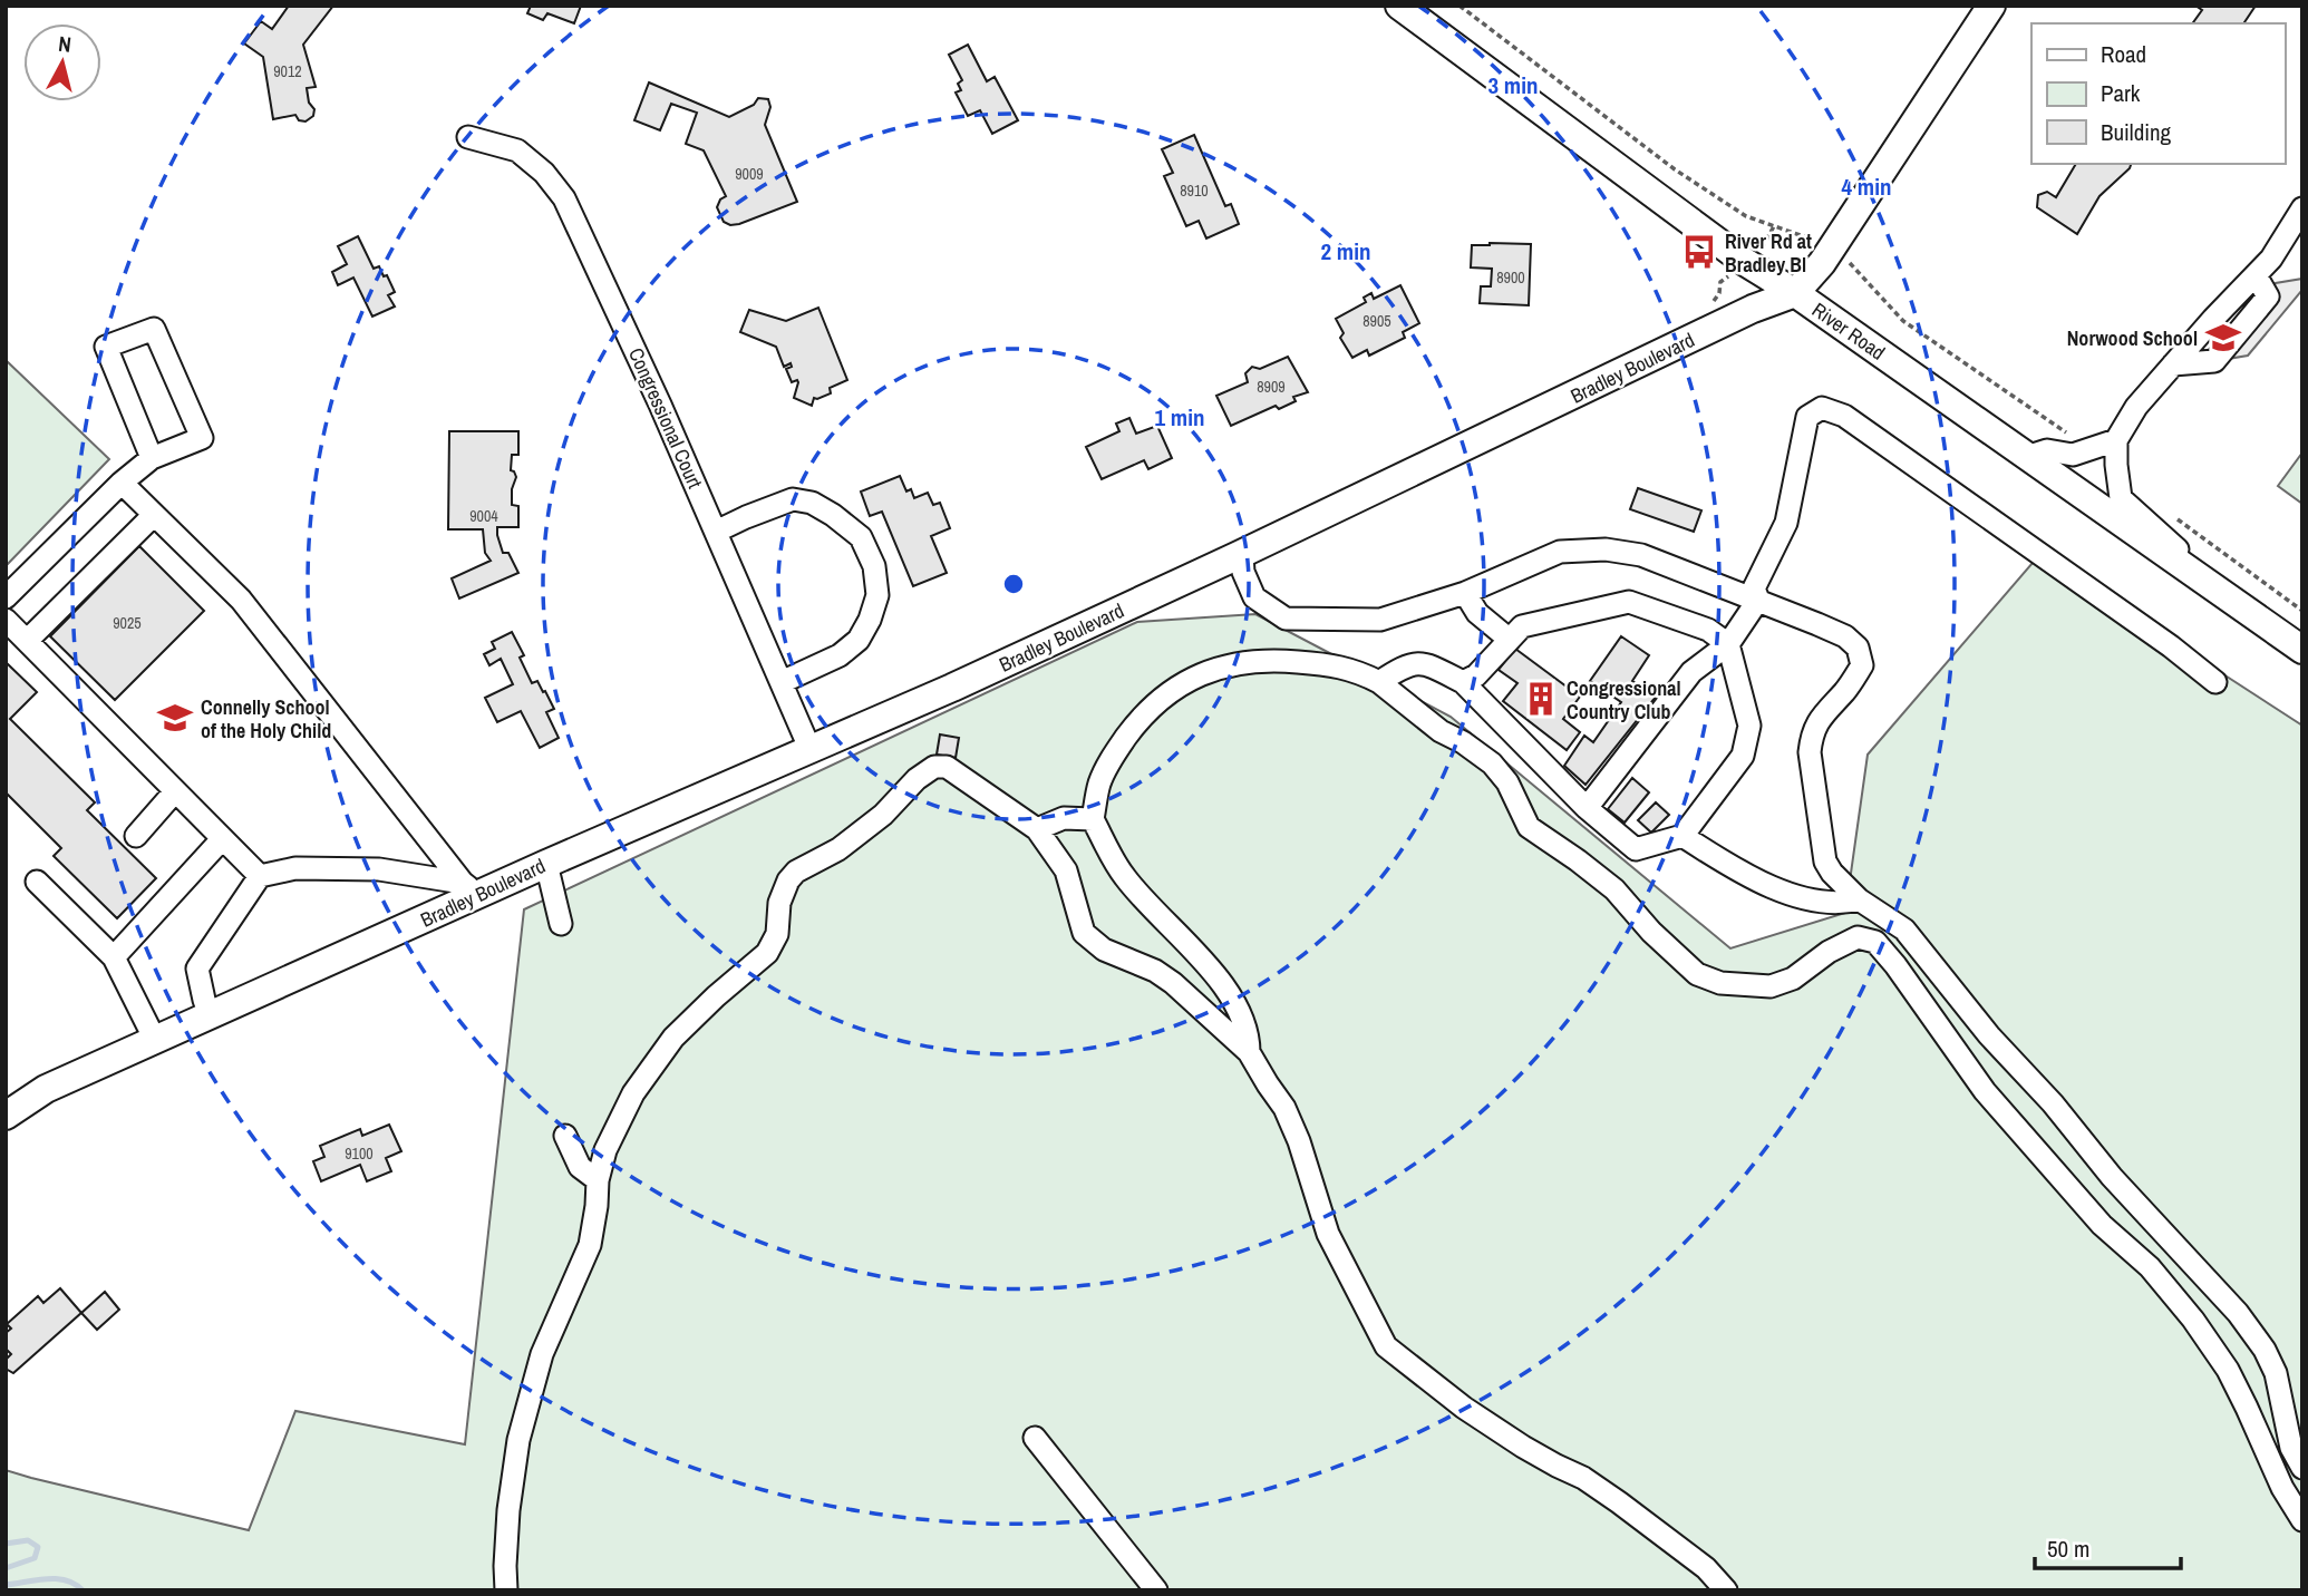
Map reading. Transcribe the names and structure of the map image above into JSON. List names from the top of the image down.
{
  "streets": {
    "main road": ["River Road", "Bradley Boulevard"],
    "street": ["Congressional Court"]
  },
  "crossings": [
    ["River Road", "Bradley Boulevard"],
    ["Bradley Boulevard", "Congressional Court"]
  ],
  "places": {
    "bus stop": ["River Rd at Bradley Bl"],
    "school or university": ["Norwood School", "Connelly School of the Holy Child"],
    "building": ["Congressional Country Club"]
  },
  "house_numbers": [
    "9012",
    "9009",
    "8910",
    "8900",
    "8905",
    "8909",
    "9004",
    "9025",
    "9100"
  ],
  "legend": ["Road", "Park", "Building"],
  "scale_bar": "50 m",
  "north": "top",
  "rings": [
    "3 min",
    "4 min",
    "2 min",
    "1 min"
  ]
}
